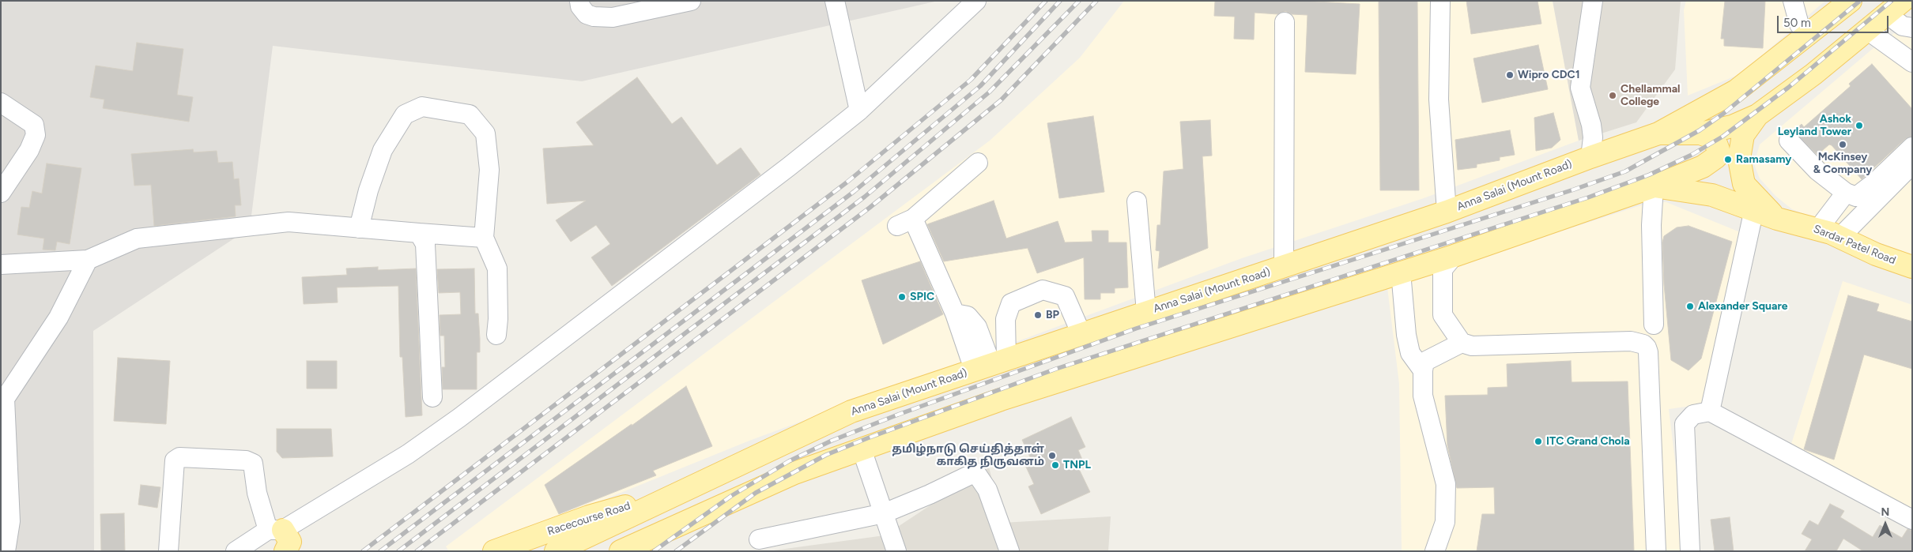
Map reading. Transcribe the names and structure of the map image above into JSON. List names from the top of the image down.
{
  "streets": {
    "main road": ["Anna Salai (Mount Road)", "Sardar Patel Road", "Racecourse Road"]
  },
  "crossings": [
    ["Anna Salai (Mount Road)", "Racecourse Road"]
  ],
  "places": [
    "Wipro CDC1",
    "Chellammal College",
    "Ashok Leyland Tower",
    "McKinsey & Company",
    "Ramasamy",
    "SPIC",
    "Alexander Square",
    "BP",
    "ITC Grand Chola",
    "தமிழ்நாடு செய்தித்தாள் காகித நிருவனம்",
    "TNPL"
  ],
  "scale_bar": "50 m",
  "north": "top"
}
